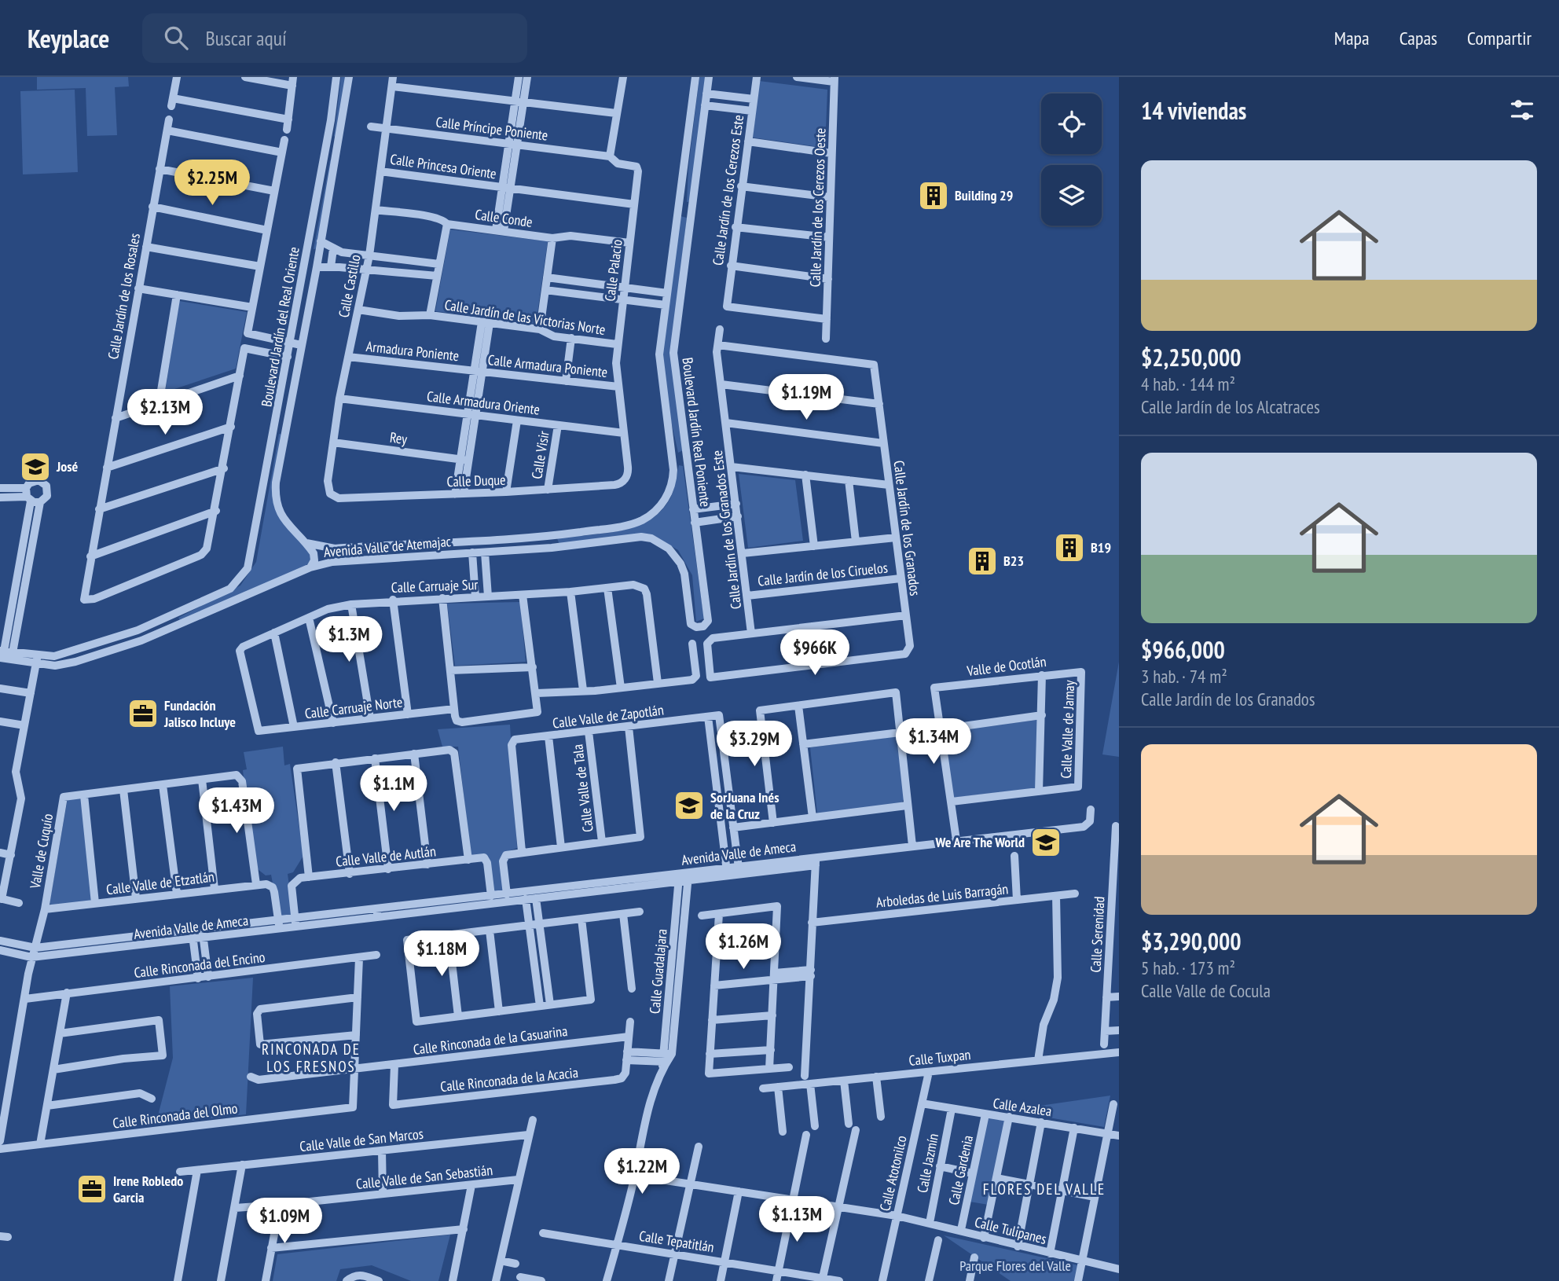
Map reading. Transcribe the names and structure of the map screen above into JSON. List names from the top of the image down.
{
  "streets": {
    "street": [
      "Calle Príncipe Poniente",
      "Calle Princesa Oriente",
      "Calle Jardín de los Cerezos Este",
      "Calle Jardín de los Cerezos Oeste",
      "Calle Conde",
      "Calle Palacio",
      "Calle Castillo",
      "Calle Jardín de los Rosales",
      "Calle Jardín de las Victorias Norte",
      "Boulevard Jardín del Real Oriente",
      "Armadura Poniente",
      "Calle Armadura Poniente",
      "Calle Armadura Oriente",
      "Boulevard Jardín Real Poniente",
      "Rey",
      "Calle Visir",
      "Calle Duque",
      "Calle Jardín de los Granados",
      "Calle Jardín de los Granados Este",
      "Avenida Valle de Atemajac",
      "Calle Jardín de los Ciruelos",
      "Calle Carruaje Sur",
      "Valle de Ocotlán",
      "Calle Carruaje Norte",
      "Calle Valle de Zapotlán",
      "Calle Valle de Jamay",
      "Calle Valle de Tala",
      "Valle de Cuquío",
      "Avenida Valle de Ameca",
      "Calle Valle de Autlán",
      "Calle Valle de Etzatlán",
      "Arboledas de Luis Barragán",
      "Calle Serenidad",
      "Calle Rinconada del Encino",
      "Calle Guadalajara",
      "Calle Rinconada de la Casuarina",
      "Calle Tuxpan",
      "Calle Rinconada de la Acacia",
      "Calle Azalea",
      "Calle Rinconada del Olmo",
      "Calle Valle de San Marcos",
      "Calle Jazmín",
      "Calle Gardenia",
      "Calle Atotonilco",
      "Calle Valle de San Sebastián",
      "Calle Tulipanes",
      "Calle Tepatitlán"
    ]
  },
  "crossings": [
    ["Calle Príncipe Poniente", "Calle Palacio"],
    ["Calle Príncipe Poniente", "Calle Castillo"],
    ["Calle Princesa Oriente", "Calle Palacio"],
    ["Calle Princesa Oriente", "Calle Castillo"],
    ["Calle Jardín de los Cerezos Este", "Calle Jardín de los Cerezos Oeste"],
    ["Calle Conde", "Calle Palacio"],
    ["Calle Conde", "Calle Castillo"],
    ["Calle Palacio", "Calle Jardín de las Victorias Norte"],
    ["Calle Palacio", "Calle Armadura Poniente"],
    ["Calle Palacio", "Calle Armadura Oriente"],
    ["Calle Palacio", "Calle Duque"],
    ["Calle Castillo", "Calle Jardín de las Victorias Norte"],
    ["Calle Castillo", "Armadura Poniente"],
    ["Calle Castillo", "Calle Armadura Oriente"],
    ["Calle Castillo", "Rey"],
    ["Calle Castillo", "Calle Duque"],
    ["Boulevard Jardín del Real Oriente", "Avenida Valle de Atemajac"],
    ["Armadura Poniente", "Calle Armadura Poniente"],
    ["Calle Armadura Oriente", "Calle Visir"],
    ["Boulevard Jardín Real Poniente", "Avenida Valle de Atemajac"],
    ["Calle Visir", "Calle Duque"],
    ["Calle Jardín de los Granados", "Calle Jardín de los Granados Este"],
    ["Calle Jardín de los Granados", "Calle Jardín de los Ciruelos"],
    ["Calle Jardín de los Granados Este", "Calle Jardín de los Ciruelos"],
    ["Calle Carruaje Sur", "Calle Carruaje Norte"],
    ["Valle de Ocotlán", "Calle Valle de Jamay"],
    ["Calle Valle de Zapotlán", "Calle Valle de Tala"],
    ["Valle de Cuquío", "Avenida Valle de Ameca"],
    ["Valle de Cuquío", "Calle Valle de Etzatlán"],
    ["Valle de Cuquío", "Calle Rinconada del Encino"],
    ["Avenida Valle de Ameca", "Calle Valle de Autlán"],
    ["Avenida Valle de Ameca", "Calle Guadalajara"],
    ["Calle Guadalajara", "Calle Tulipanes"],
    ["Calle Guadalajara", "Calle Tepatitlán"],
    ["Calle Rinconada de la Casuarina", "Calle Rinconada de la Acacia"],
    ["Calle Rinconada de la Casuarina", "Calle Rinconada del Olmo"],
    ["Calle Tuxpan", "Calle Atotonilco"],
    ["Calle Azalea", "Calle Jazmín"],
    ["Calle Azalea", "Calle Gardenia"],
    ["Calle Azalea", "Calle Atotonilco"],
    ["Calle Jazmín", "Calle Tulipanes"],
    ["Calle Gardenia", "Calle Tulipanes"],
    ["Calle Atotonilco", "Calle Tulipanes"]
  ],
  "districts": ["RINCONADA DE LOS FRESNOS", "FLORES DEL VALLE"],
  "parks": ["Parque Flores del Valle"],
  "places": {
    "building": ["Building 29", "B19", "B23"],
    "school or university": ["José", "SorJuana Inés de la Cruz", "We Are The World"],
    "office": ["Fundación Jalisco Incluye", "Irene Robledo Garcia"]
  },
  "page": {
    "header": "Keyplace",
    "search": "Buscar aquí",
    "nav": ["Mapa", "Capas", "Compartir"],
    "heading": "14 viviendas",
    "list": [
      {
        "name": "$2,250,000",
        "note": "4 hab. · 144 m² · Calle Jardín de los Alcatraces"
      },
      {
        "name": "$966,000",
        "note": "3 hab. · 74 m² · Calle Jardín de los Granados"
      },
      {
        "name": "$3,290,000",
        "note": "5 hab. · 173 m² · Calle Valle de Cocula"
      }
    ],
    "price": [
      "$2.25M",
      "$1.19M",
      "$2.13M",
      "$1.3M",
      "$966K",
      "$1.34M",
      "$3.29M",
      "$1.1M",
      "$1.43M",
      "$1.26M",
      "$1.18M",
      "$1.22M",
      "$1.13M",
      "$1.09M"
    ]
  }
}
